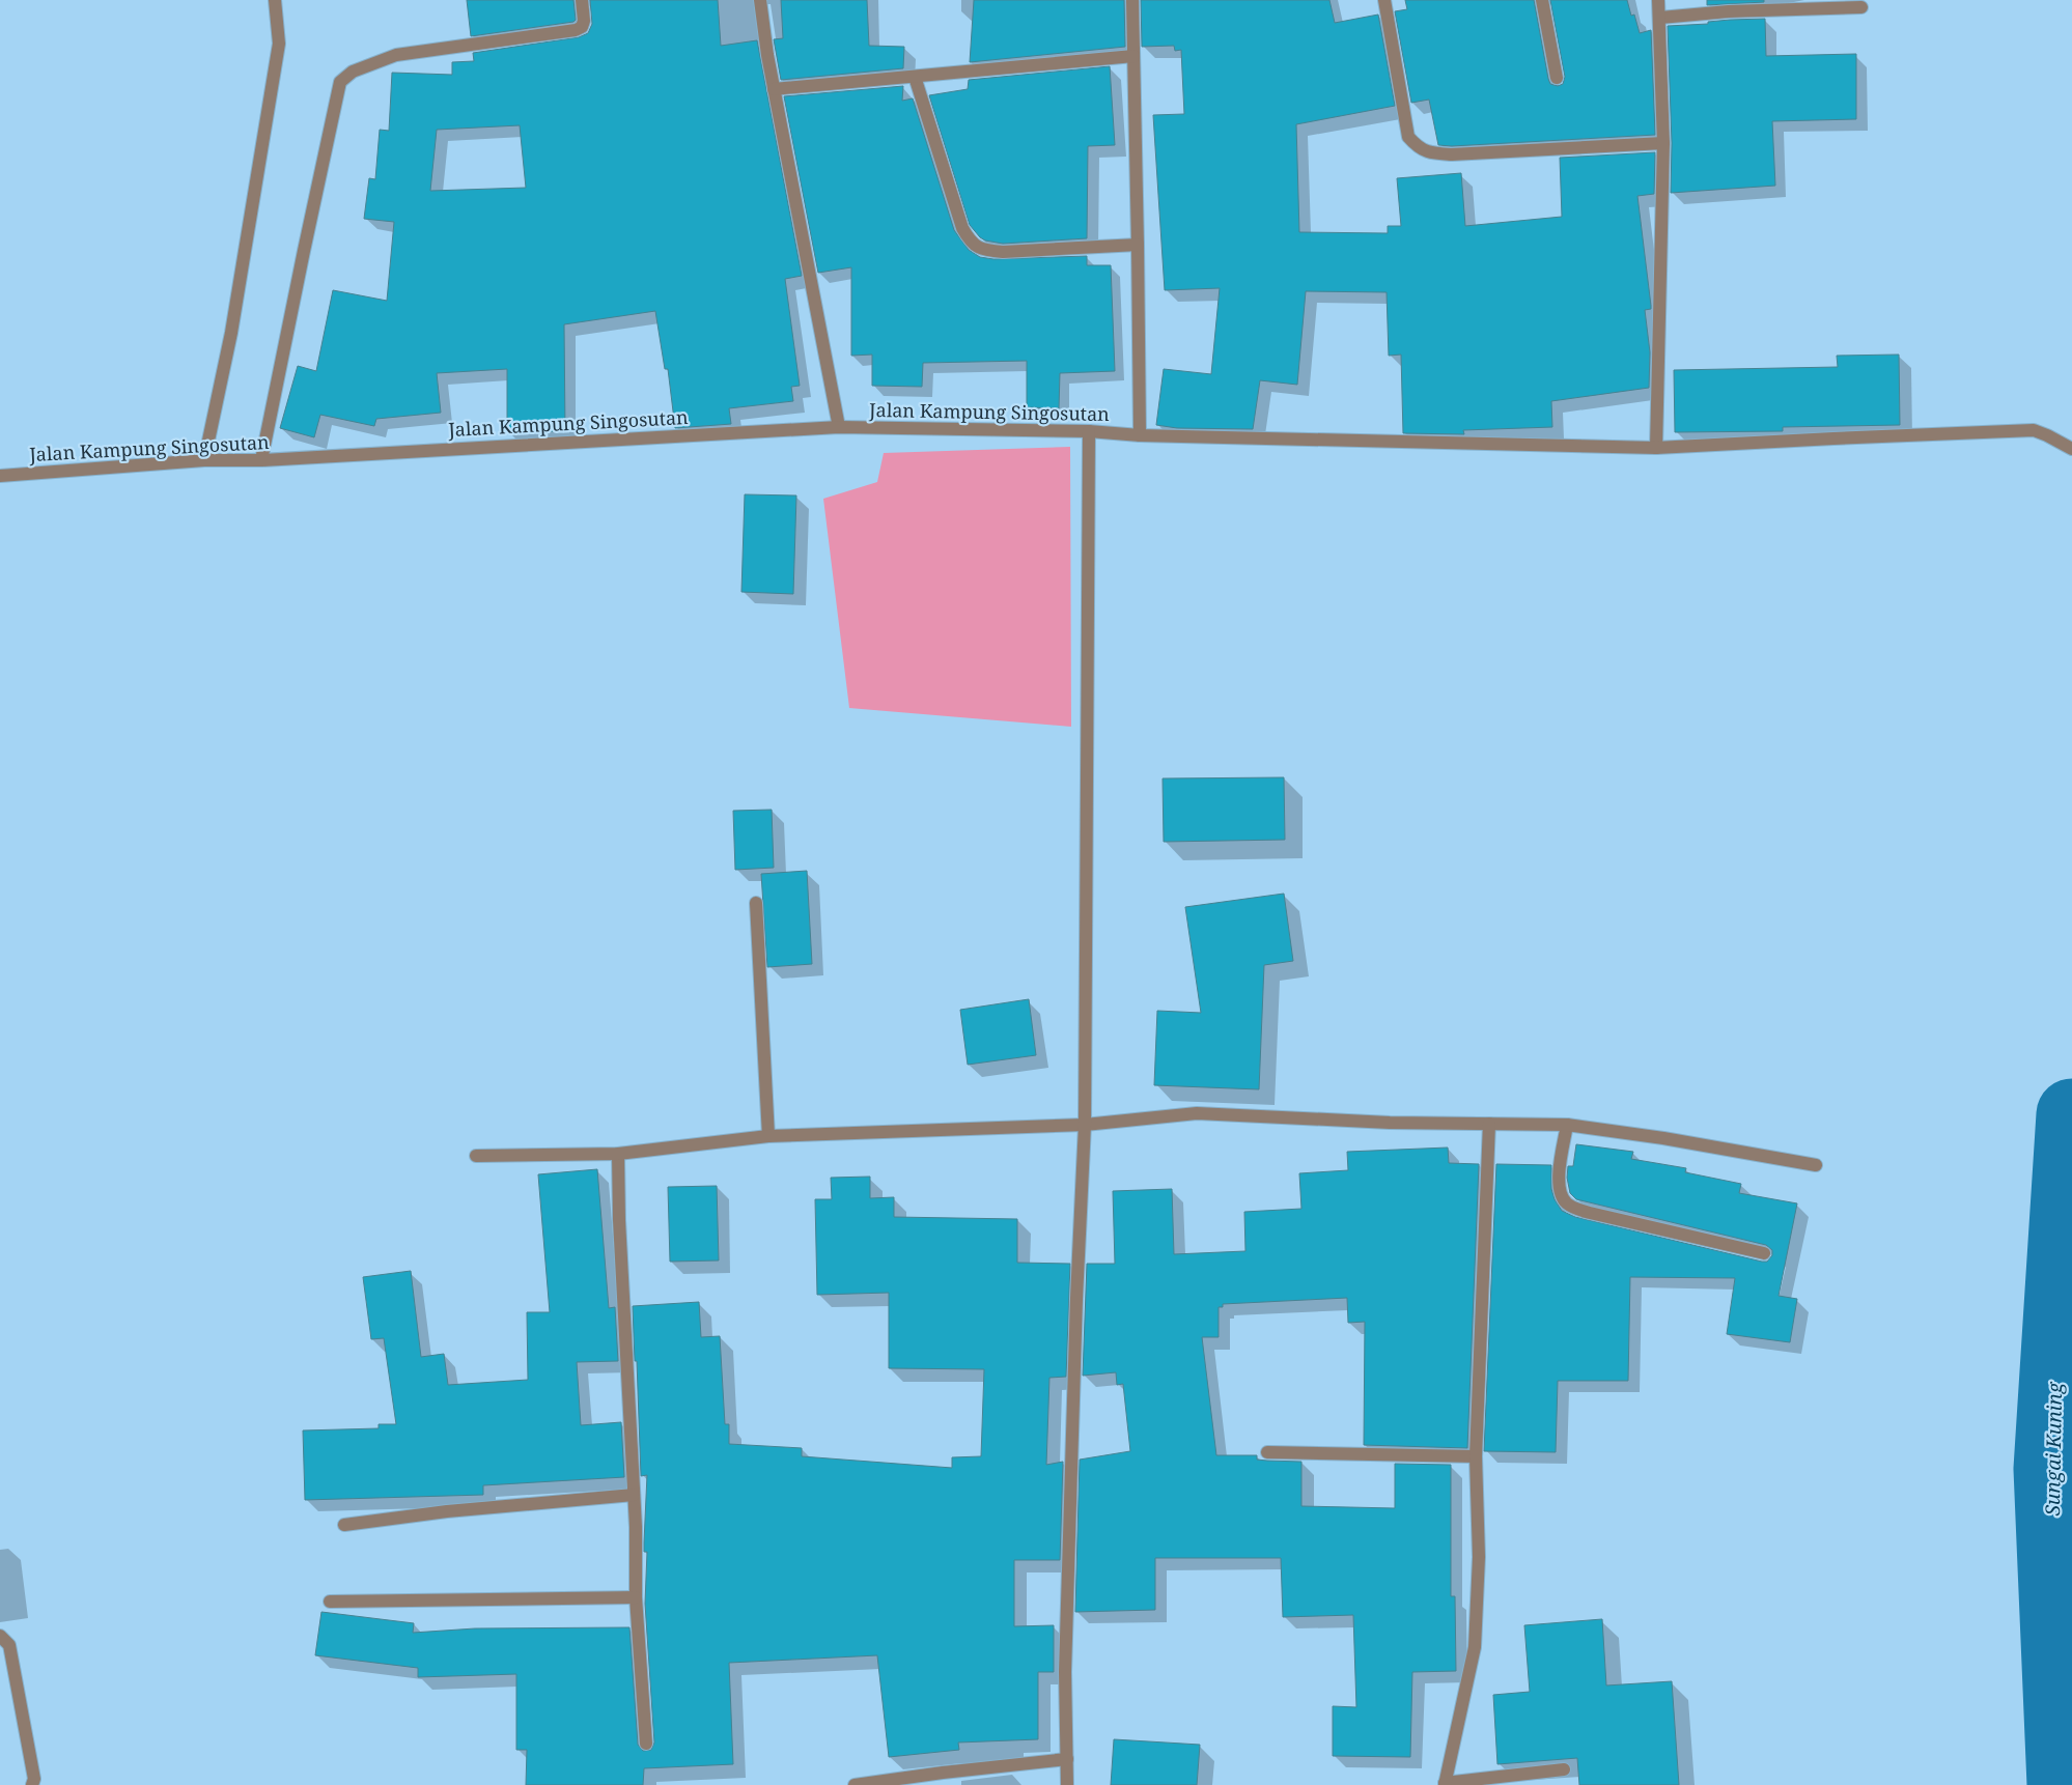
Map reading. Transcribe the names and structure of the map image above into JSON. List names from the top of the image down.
{
  "streets": {
    "street": ["Jalan Kampung Singosutan"]
  },
  "water": ["Sungai Kuning"]
}
